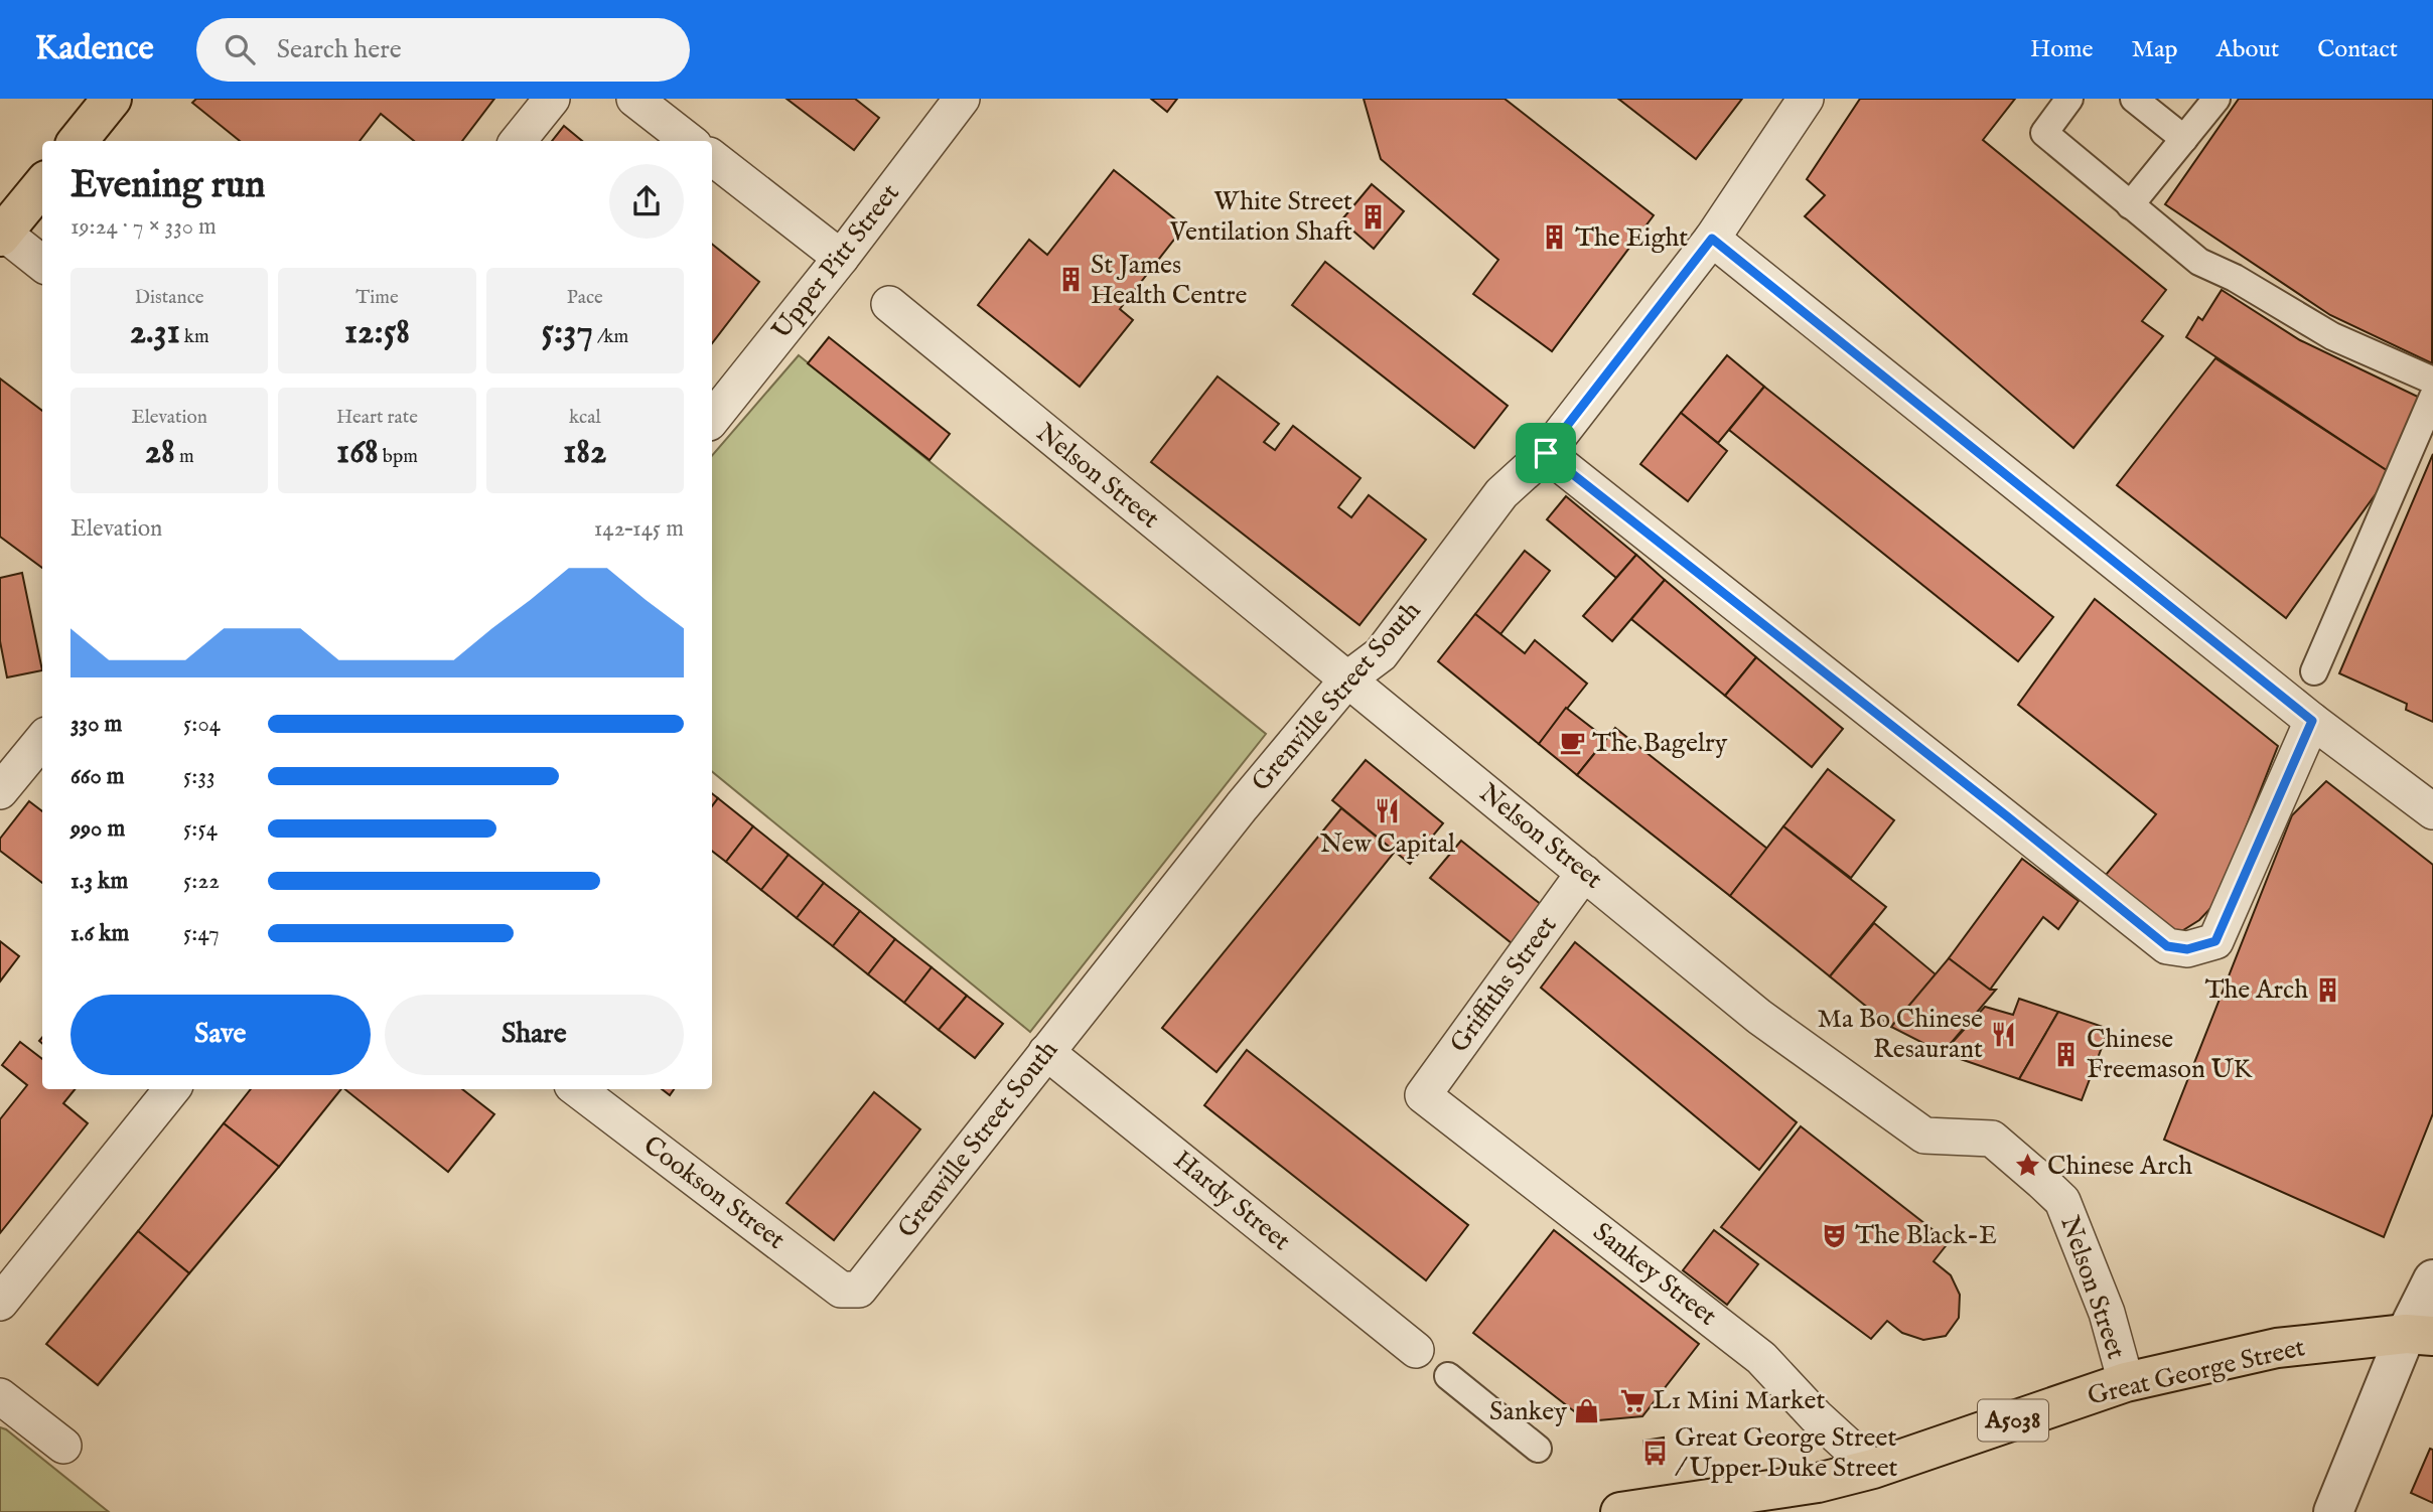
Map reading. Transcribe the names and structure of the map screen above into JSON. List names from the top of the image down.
{
  "streets": {
    "main road": ["Great George Street", "A5038"],
    "street": [
      "Upper Pitt Street",
      "Nelson Street",
      "Grenville Street South",
      "Griffiths Street",
      "Cookson Street",
      "Hardy Street",
      "Sankey Street"
    ]
  },
  "crossings": [
    ["Nelson Street", "Grenville Street South"],
    ["Nelson Street", "Griffiths Street"],
    ["Nelson Street", "Great George Street"],
    ["Grenville Street South", "Cookson Street"],
    ["Grenville Street South", "Hardy Street"],
    ["Griffiths Street", "Sankey Street"],
    ["Sankey Street", "Great George Street"]
  ],
  "places": {
    "building": [
      "White Street Ventilation Shaft",
      "The Eight",
      "St James Health Centre",
      "The Arch",
      "Chinese Freemason UK"
    ],
    "cafe": ["The Bagelry"],
    "restaurant": ["New Capital", "Ma Bo Chinese Resaurant"],
    "place": ["Chinese Arch"],
    "theatre": ["The Black-E"],
    "supermarket": ["L1 Mini Market"],
    "shop": ["Sankey"],
    "bus stop": ["Great George Street / Upper Duke Street"]
  },
  "page": {
    "header": "Kadence",
    "search": "Search here",
    "nav": [
      "Home",
      "Map",
      "About",
      "Contact"
    ],
    "heading": ["Evening run", "19:24 · 7 × 330 m"],
    "stats": [
      ["Distance", "2.31 km"],
      ["Time", "12:58"],
      ["Pace", "5:37 /km"],
      ["Elevation", "28 m"],
      ["Heart rate", "168 bpm"],
      ["kcal", "182"]
    ],
    "chart": ["Elevation", "142–145 m"],
    "list": [
      {
        "name": "330 m",
        "note": "5:04"
      },
      {
        "name": "660 m",
        "note": "5:33"
      },
      {
        "name": "990 m",
        "note": "5:54"
      },
      {
        "name": "1.3 km",
        "note": "5:22"
      },
      {
        "name": "1.6 km",
        "note": "5:47"
      }
    ],
    "buttons": ["Save", "Share"]
  }
}
